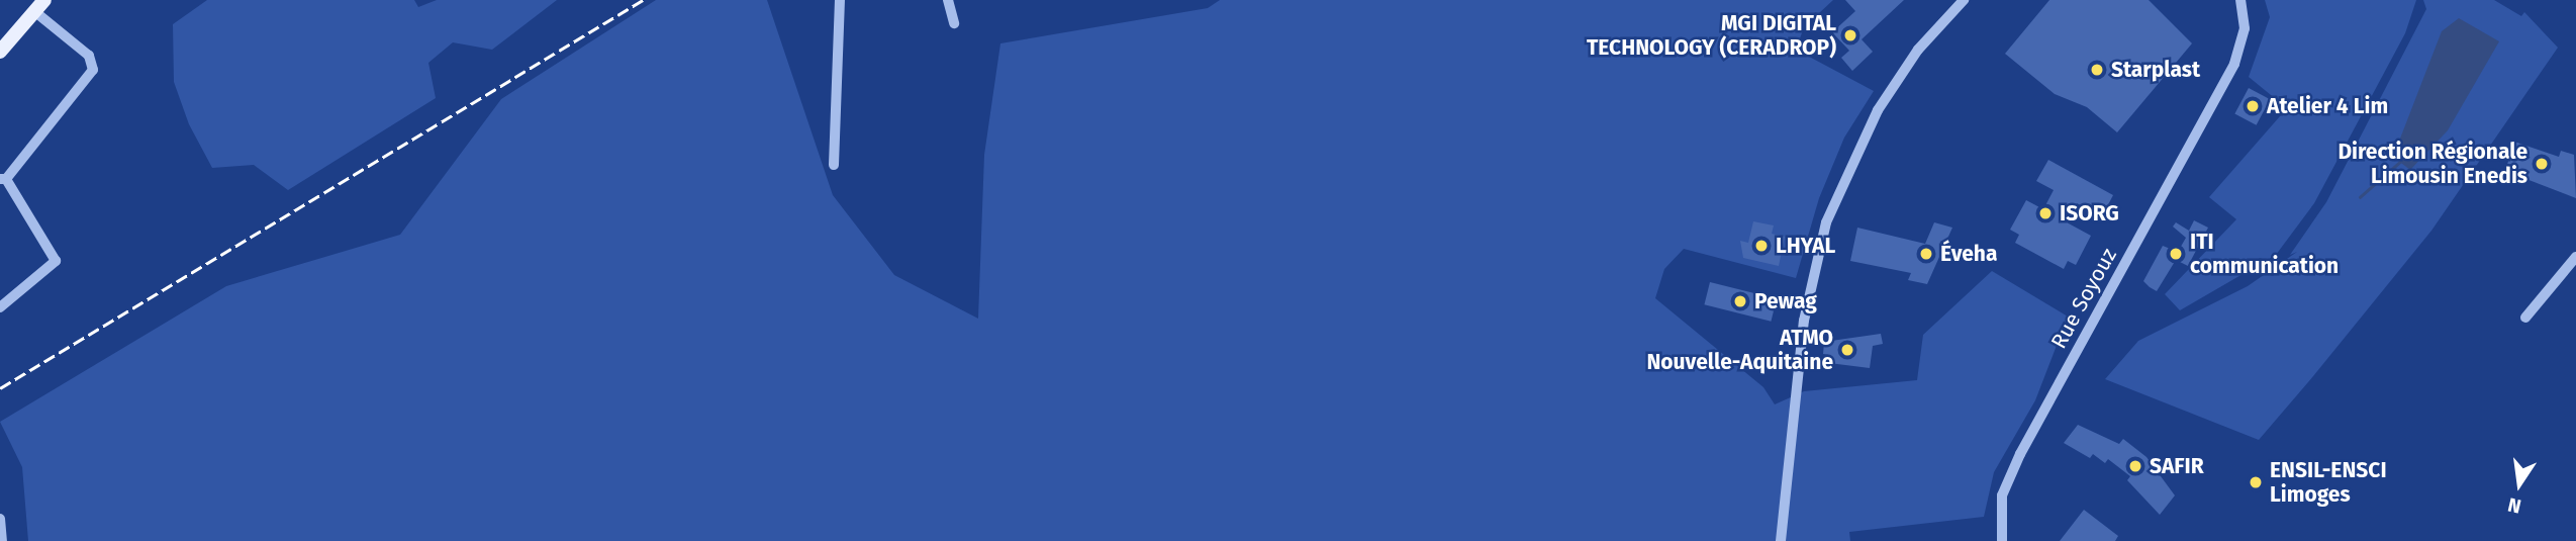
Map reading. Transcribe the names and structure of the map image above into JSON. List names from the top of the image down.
{
  "streets": {
    "street": ["Rue Soyouz"]
  },
  "places": [
    "MGI DIGITAL TECHNOLOGY (CERADROP)",
    "Starplast",
    "Atelier 4 Lim",
    "Direction Régionale Limousin Enedis",
    "ISORG",
    "LHYAL",
    "Éveha",
    "ITI communication",
    "Pewag",
    "ATMO Nouvelle-Aquitaine",
    "SAFIR",
    "ENSIL-ENSCI Limoges"
  ],
  "north": "bottom"
}
